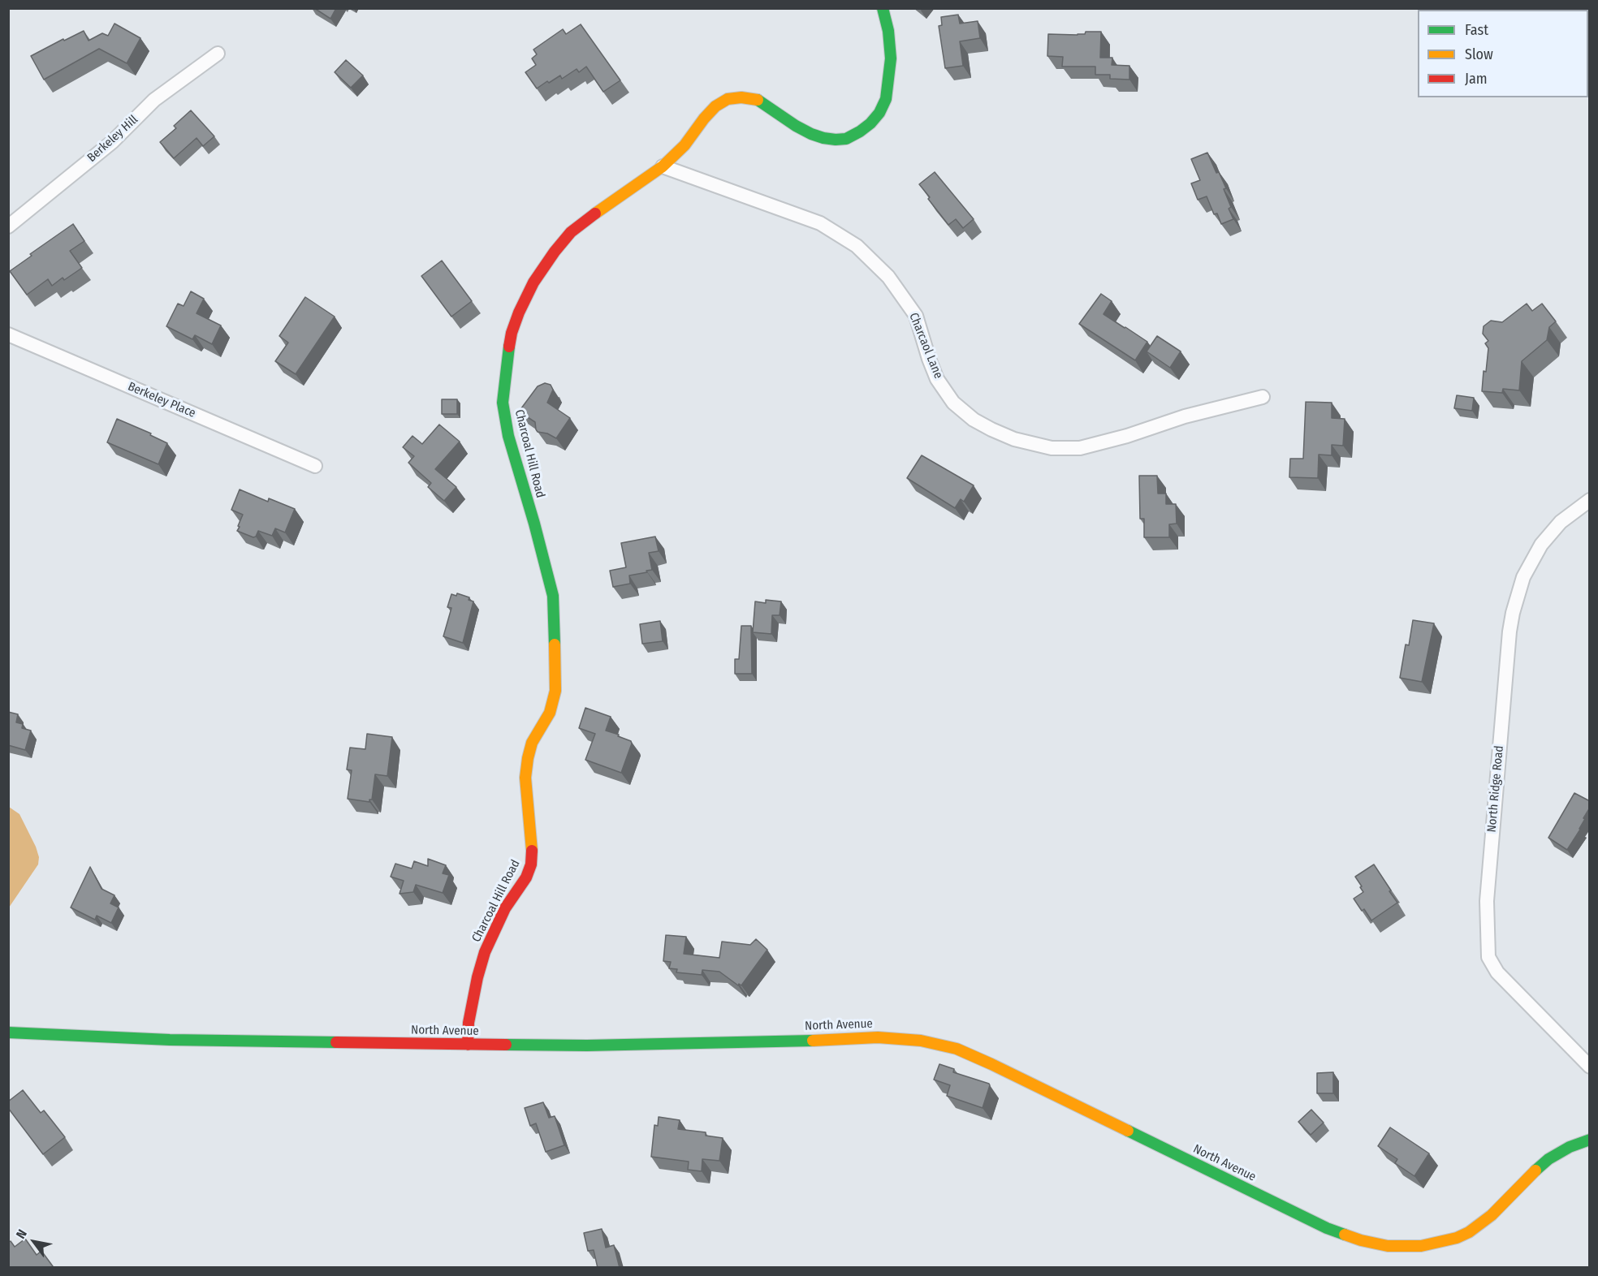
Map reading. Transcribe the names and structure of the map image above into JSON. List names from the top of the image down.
{
  "streets": {
    "street": [
      "Berkeley Hill",
      "Charcaol Lane",
      "Berkeley Place",
      "Charcoal Hill Road",
      "North Ridge Road",
      "North Avenue"
    ]
  },
  "crossings": [
    ["Charcaol Lane", "Charcoal Hill Road"],
    ["Charcoal Hill Road", "North Avenue"]
  ],
  "legend": ["Fast", "Slow", "Jam"],
  "north": "top left"
}
